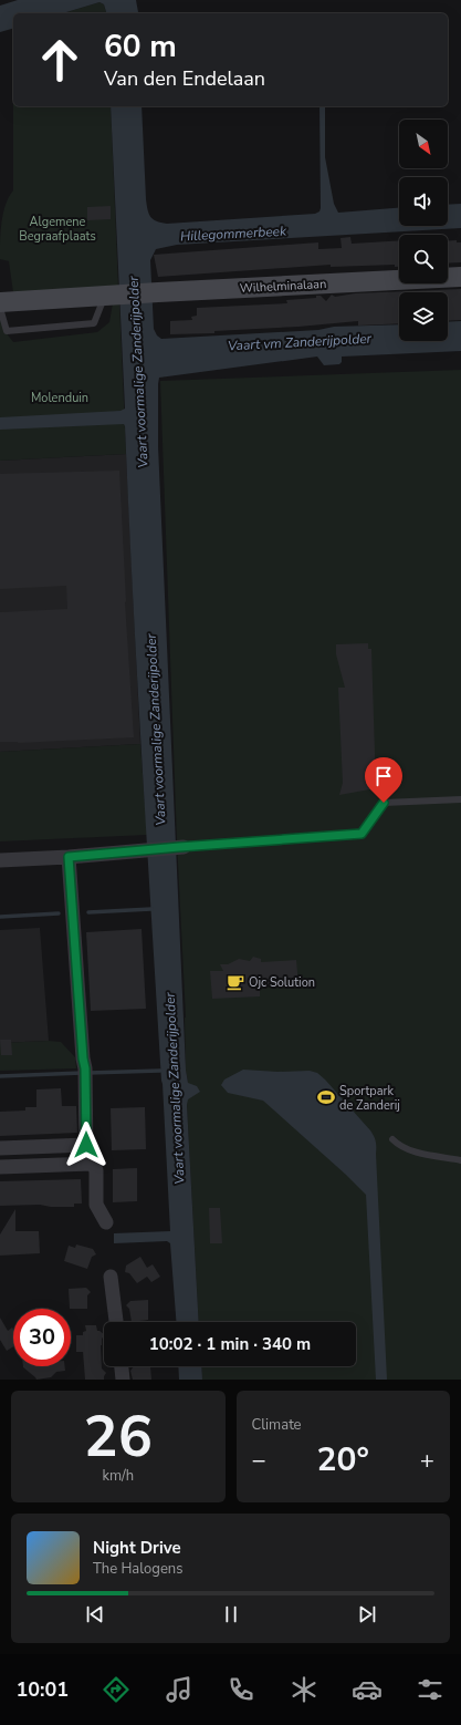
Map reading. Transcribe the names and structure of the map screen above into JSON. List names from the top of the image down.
{
  "streets": {
    "main road": ["Wilhelminalaan"]
  },
  "water": ["Hillegommerbeek", "Vaart vm Zanderijpolder", "Vaart voormalige Zanderijpolder"],
  "parks": ["Algemene Begraafplaats", "Molenduin"],
  "places": {
    "cafe": ["Ojc Solution"],
    "sports": ["Sportpark de Zanderij"]
  },
  "north": "bottom right",
  "page": {
    "turn": ["60 m", "Van den Endelaan"],
    "limit": "30",
    "trip": "10:02 · 1 min · 340 m",
    "tile": [
      ["26", "km/h"],
      "Climate"
    ],
    "heat": ["−", "20°", "+"],
    "song": ["Night Drive", "The Halogens"],
    "tabs": "10:01"
  }
}
